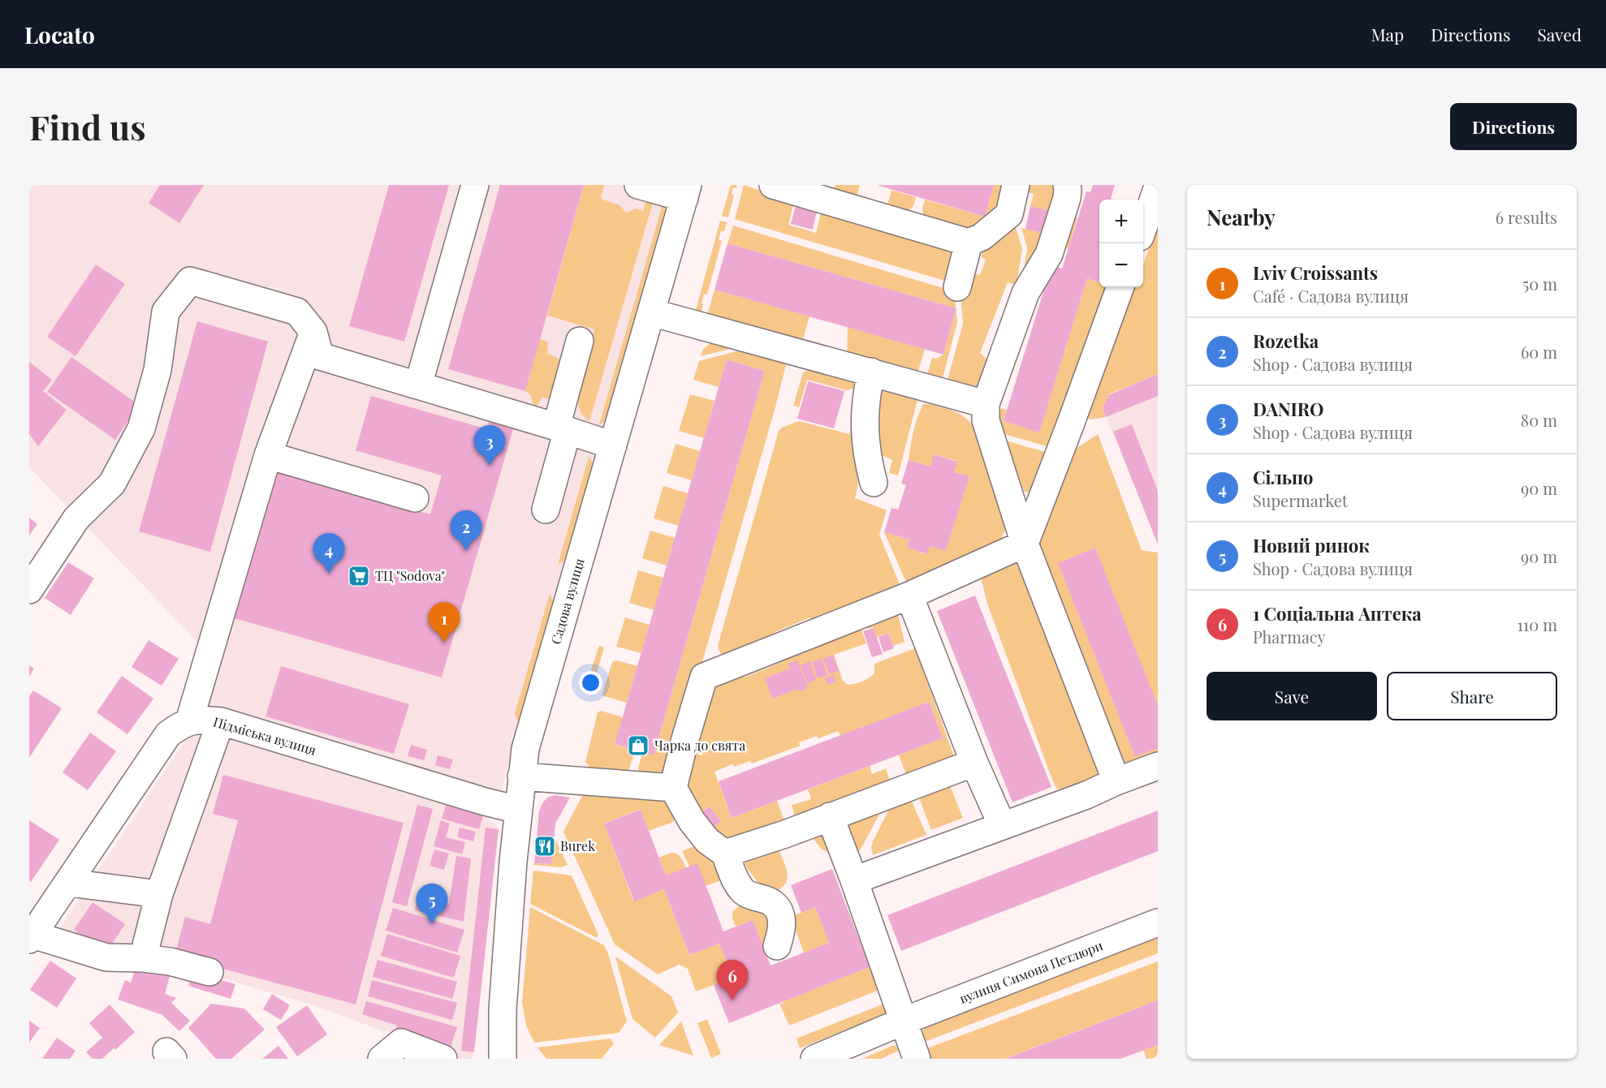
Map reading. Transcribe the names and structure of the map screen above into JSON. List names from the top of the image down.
{
  "streets": {
    "street": ["Садова вулиця", "Підміська вулиця", "вулиця Симона Петлюри"]
  },
  "crossings": [
    ["Садова вулиця", "Підміська вулиця"]
  ],
  "places": {
    "supermarket": ["ТЦ \"Sodova\""],
    "shop": ["Чарка до свята"],
    "restaurant": ["Burek"]
  },
  "page": {
    "header": "Locato",
    "nav": ["Map", "Directions", "Saved"],
    "buttons": [
      "Directions",
      ["Save", "Share"]
    ],
    "title": "Find us",
    "heading": ["Nearby", "6 results"],
    "map_buttons": ["+", "−"],
    "list": [
      {
        "mark": "1",
        "name": "Lviv Croissants",
        "note": "Café · Садова вулиця",
        "value": "50 m"
      },
      {
        "mark": "2",
        "name": "Rozetka",
        "note": "Shop · Садова вулиця",
        "value": "60 m"
      },
      {
        "mark": "3",
        "name": "DANIRO",
        "note": "Shop · Садова вулиця",
        "value": "80 m"
      },
      {
        "mark": "4",
        "name": "Сільпо",
        "note": "Supermarket",
        "value": "90 m"
      },
      {
        "mark": "5",
        "name": "Новий ринок",
        "note": "Shop · Садова вулиця",
        "value": "90 m"
      },
      {
        "mark": "6",
        "name": "1 Соціальна Аптека",
        "note": "Pharmacy",
        "value": "110 m"
      }
    ],
    "pins": [
      "3",
      "2",
      "4",
      "1",
      "5",
      "6"
    ]
  }
}
